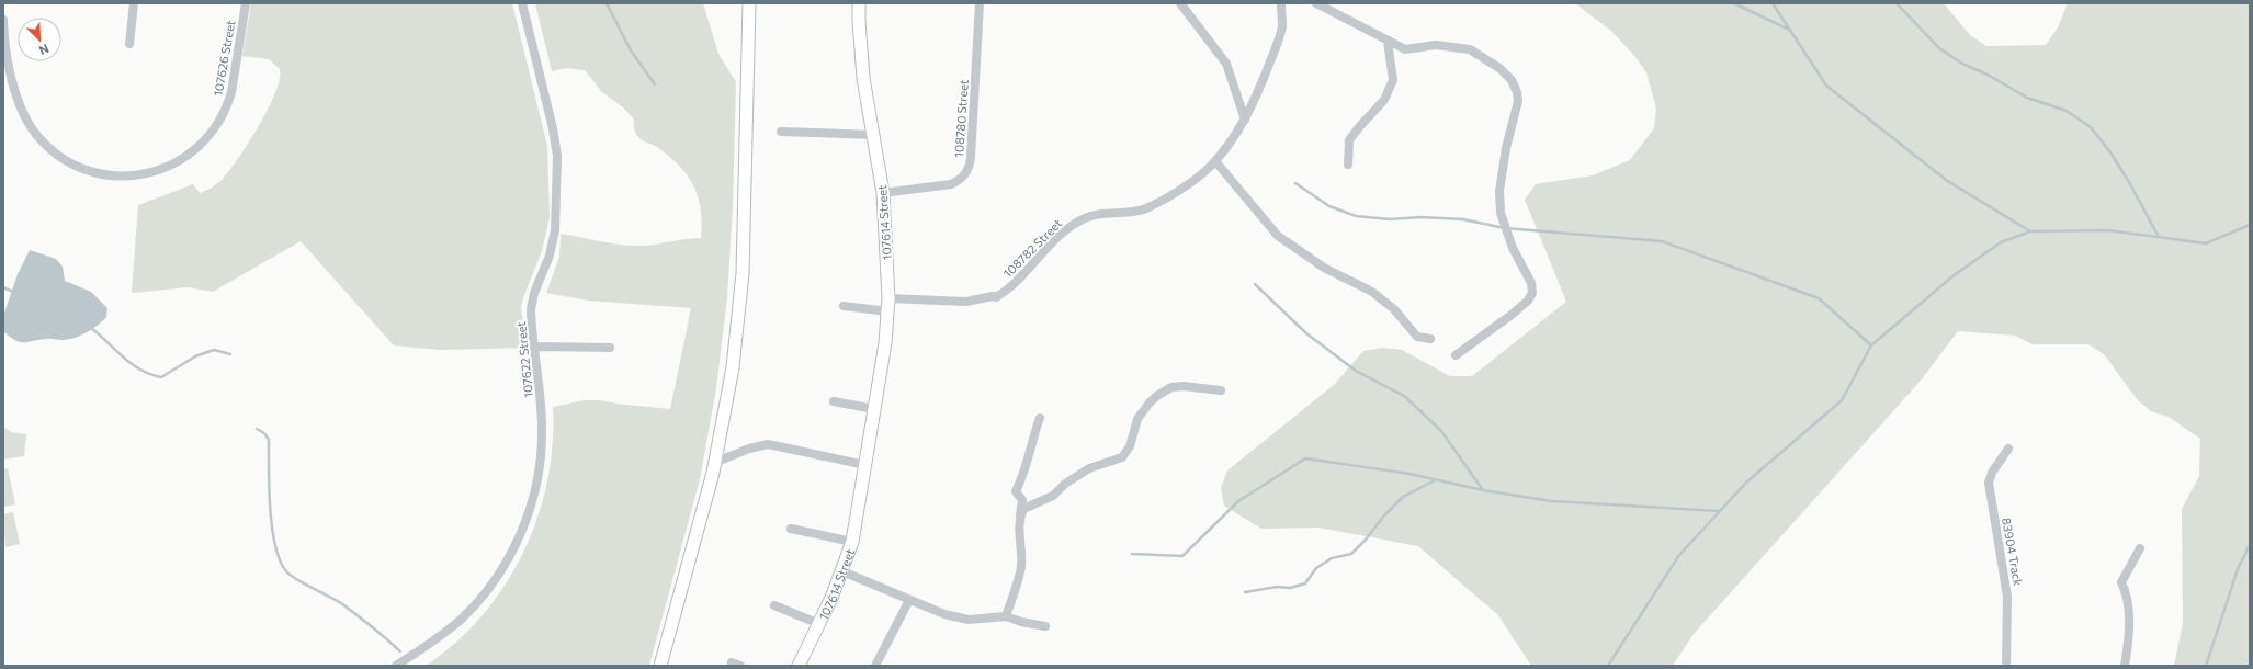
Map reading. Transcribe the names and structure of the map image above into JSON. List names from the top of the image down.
{
  "streets": {
    "street": [
      "107626 Street",
      "108780 Street",
      "107614 Street",
      "108782 Street",
      "107622 Street",
      "83904 Track"
    ]
  },
  "crossings": [
    ["108780 Street", "107614 Street"],
    ["107614 Street", "108782 Street"]
  ],
  "north": "bottom right"
}
